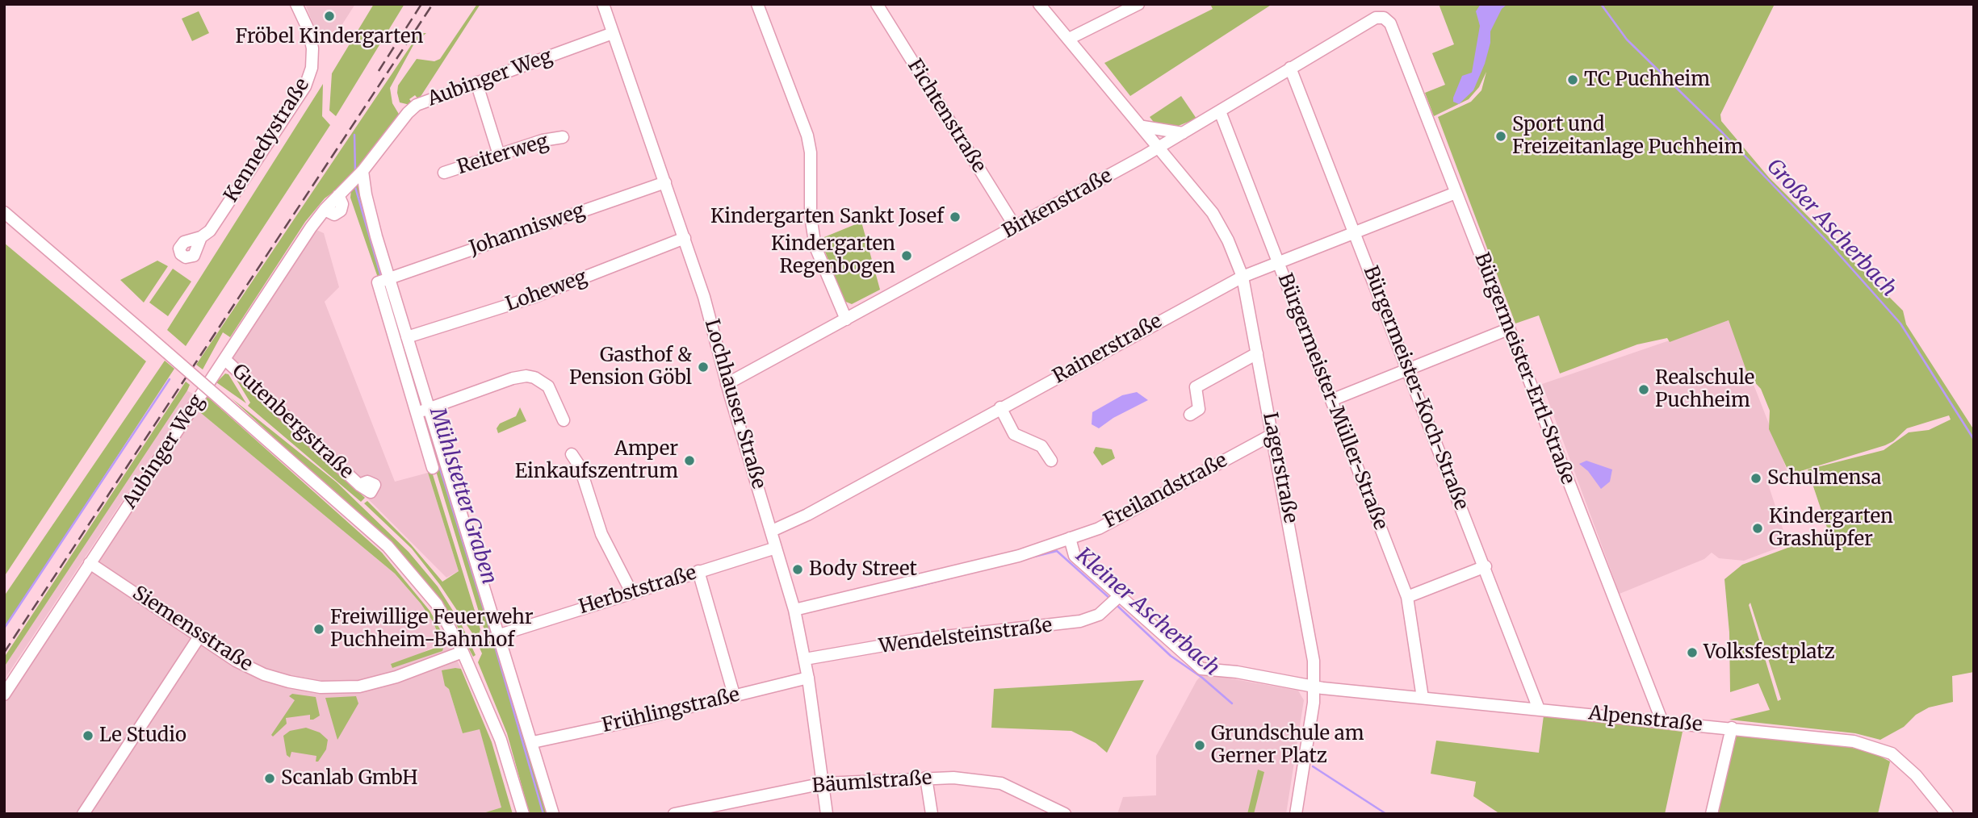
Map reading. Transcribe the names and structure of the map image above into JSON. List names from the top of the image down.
{
  "streets": {
    "street": [
      "Aubinger Weg",
      "Fichtenstraße",
      "Kennedystraße",
      "Reiterweg",
      "Birkenstraße",
      "Johannisweg",
      "Loheweg",
      "Rainerstraße",
      "Bürgermeister-Ertl-Straße",
      "Bürgermeister-Koch-Straße",
      "Bürgermeister-Müller-Straße",
      "Lochhauser Straße",
      "Gutenbergstraße",
      "Lagerstraße",
      "Freilandstraße",
      "Herbststraße",
      "Siemensstraße",
      "Wendelsteinstraße",
      "Frühlingstraße",
      "Alpenstraße",
      "Bäumlstraße"
    ]
  },
  "crossings": [
    ["Aubinger Weg", "Lochhauser Straße"],
    ["Aubinger Weg", "Gutenbergstraße"],
    ["Aubinger Weg", "Siemensstraße"],
    ["Fichtenstraße", "Birkenstraße"],
    ["Birkenstraße", "Bürgermeister-Ertl-Straße"],
    ["Birkenstraße", "Bürgermeister-Koch-Straße"],
    ["Birkenstraße", "Bürgermeister-Müller-Straße"],
    ["Birkenstraße", "Lochhauser Straße"],
    ["Birkenstraße", "Lagerstraße"],
    ["Johannisweg", "Lochhauser Straße"],
    ["Loheweg", "Lochhauser Straße"],
    ["Rainerstraße", "Bürgermeister-Ertl-Straße"],
    ["Rainerstraße", "Bürgermeister-Koch-Straße"],
    ["Rainerstraße", "Bürgermeister-Müller-Straße"],
    ["Rainerstraße", "Lochhauser Straße"],
    ["Rainerstraße", "Lagerstraße"],
    ["Bürgermeister-Ertl-Straße", "Alpenstraße"],
    ["Bürgermeister-Koch-Straße", "Alpenstraße"],
    ["Bürgermeister-Müller-Straße", "Alpenstraße"],
    ["Lochhauser Straße", "Freilandstraße"],
    ["Lochhauser Straße", "Herbststraße"],
    ["Lochhauser Straße", "Wendelsteinstraße"],
    ["Lochhauser Straße", "Frühlingstraße"],
    ["Lochhauser Straße", "Bäumlstraße"],
    ["Lagerstraße", "Freilandstraße"],
    ["Lagerstraße", "Alpenstraße"],
    ["Freilandstraße", "Alpenstraße"],
    ["Wendelsteinstraße", "Alpenstraße"]
  ],
  "water": ["Großer Ascherbach", "Mühlstetter Graben", "Kleiner Ascherbach"],
  "places": [
    "Fröbel Kindergarten",
    "TC Puchheim",
    "Sport und Freizeitanlage Puchheim",
    "Kindergarten Sankt Josef",
    "Kindergarten Regenbogen",
    "Gasthof & Pension Göbl",
    "Realschule Puchheim",
    "Amper Einkaufszentrum",
    "Schulmensa",
    "Kindergarten Grashüpfer",
    "Body Street",
    "Freiwillige Feuerwehr Puchheim-Bahnhof",
    "Volksfestplatz",
    "Le Studio",
    "Grundschule am Gerner Platz",
    "Scanlab GmbH"
  ]
}
